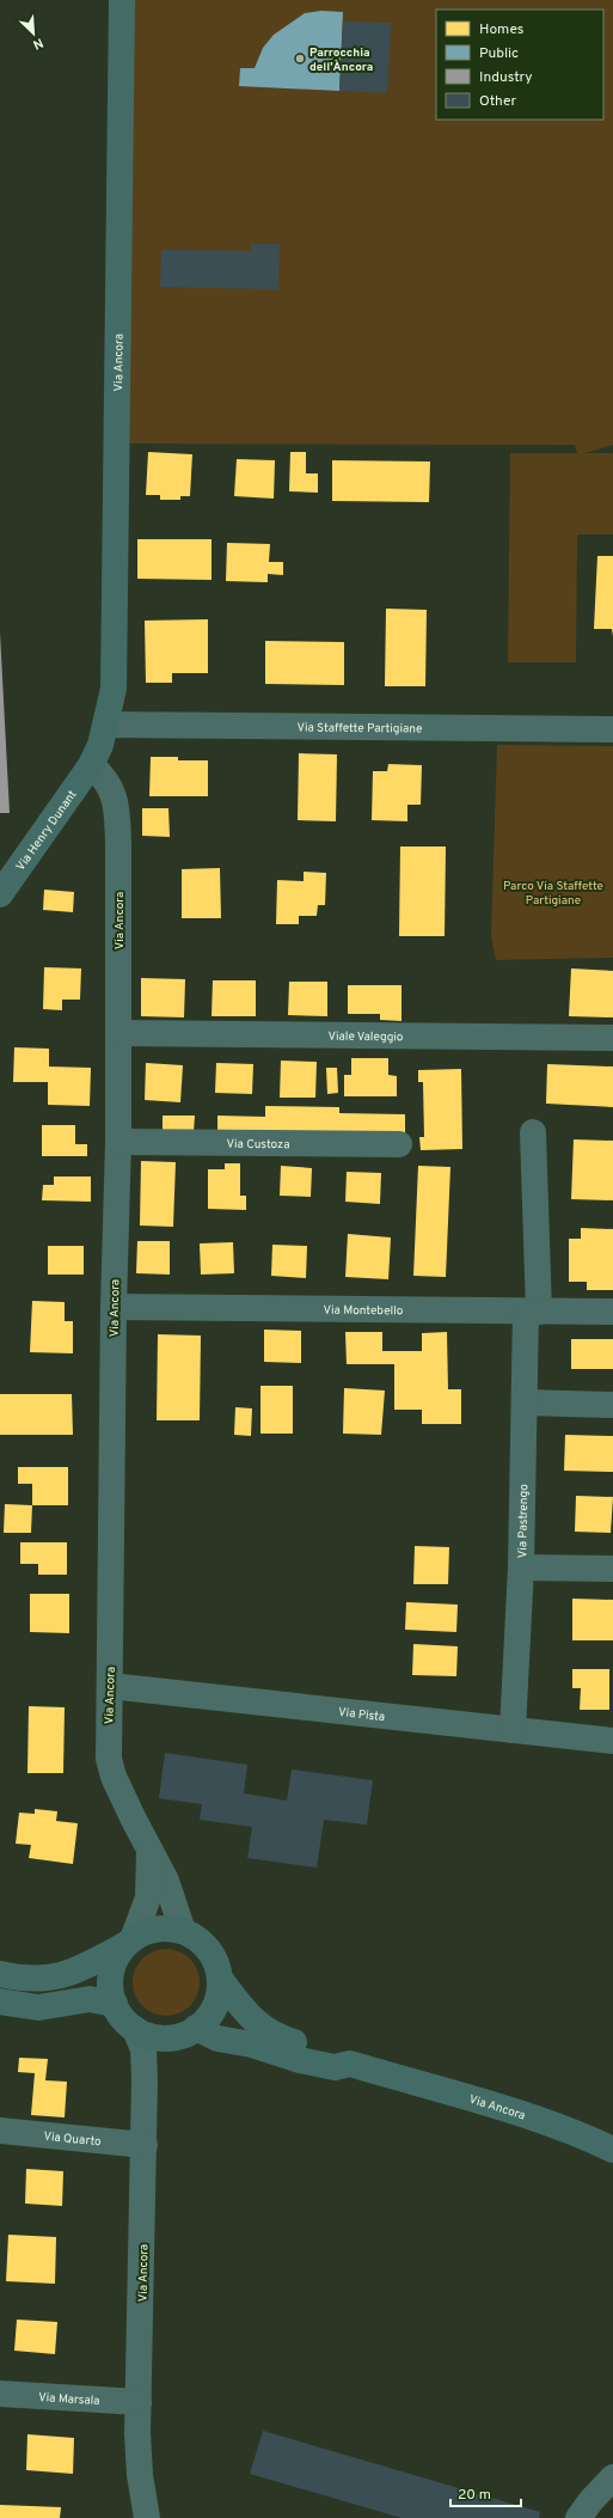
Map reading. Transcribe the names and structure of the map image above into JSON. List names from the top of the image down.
{
  "streets": {
    "main road": ["Via Ancora", "Via Henry Dunant"],
    "street": [
      "Via Staffette Partigiane",
      "Viale Valeggio",
      "Via Custoza",
      "Via Montebello",
      "Via Pastrengo",
      "Via Pista",
      "Via Quarto",
      "Via Marsala"
    ]
  },
  "crossings": [
    ["Via Ancora", "Via Staffette Partigiane"],
    ["Via Ancora", "Via Henry Dunant"],
    ["Via Ancora", "Viale Valeggio"],
    ["Via Ancora", "Via Custoza"],
    ["Via Ancora", "Via Montebello"],
    ["Via Ancora", "Via Pista"],
    ["Via Ancora", "Via Quarto"],
    ["Via Ancora", "Via Marsala"],
    ["Via Montebello", "Via Pastrengo"],
    ["Via Pastrengo", "Via Pista"]
  ],
  "parks": ["Parco Via Staffette Partigiane"],
  "places": ["Parrocchia dell'Àncora"],
  "legend": [
    "Homes",
    "Public",
    "Industry",
    "Other"
  ],
  "scale_bar": "20 m",
  "north": "bottom right"
}
